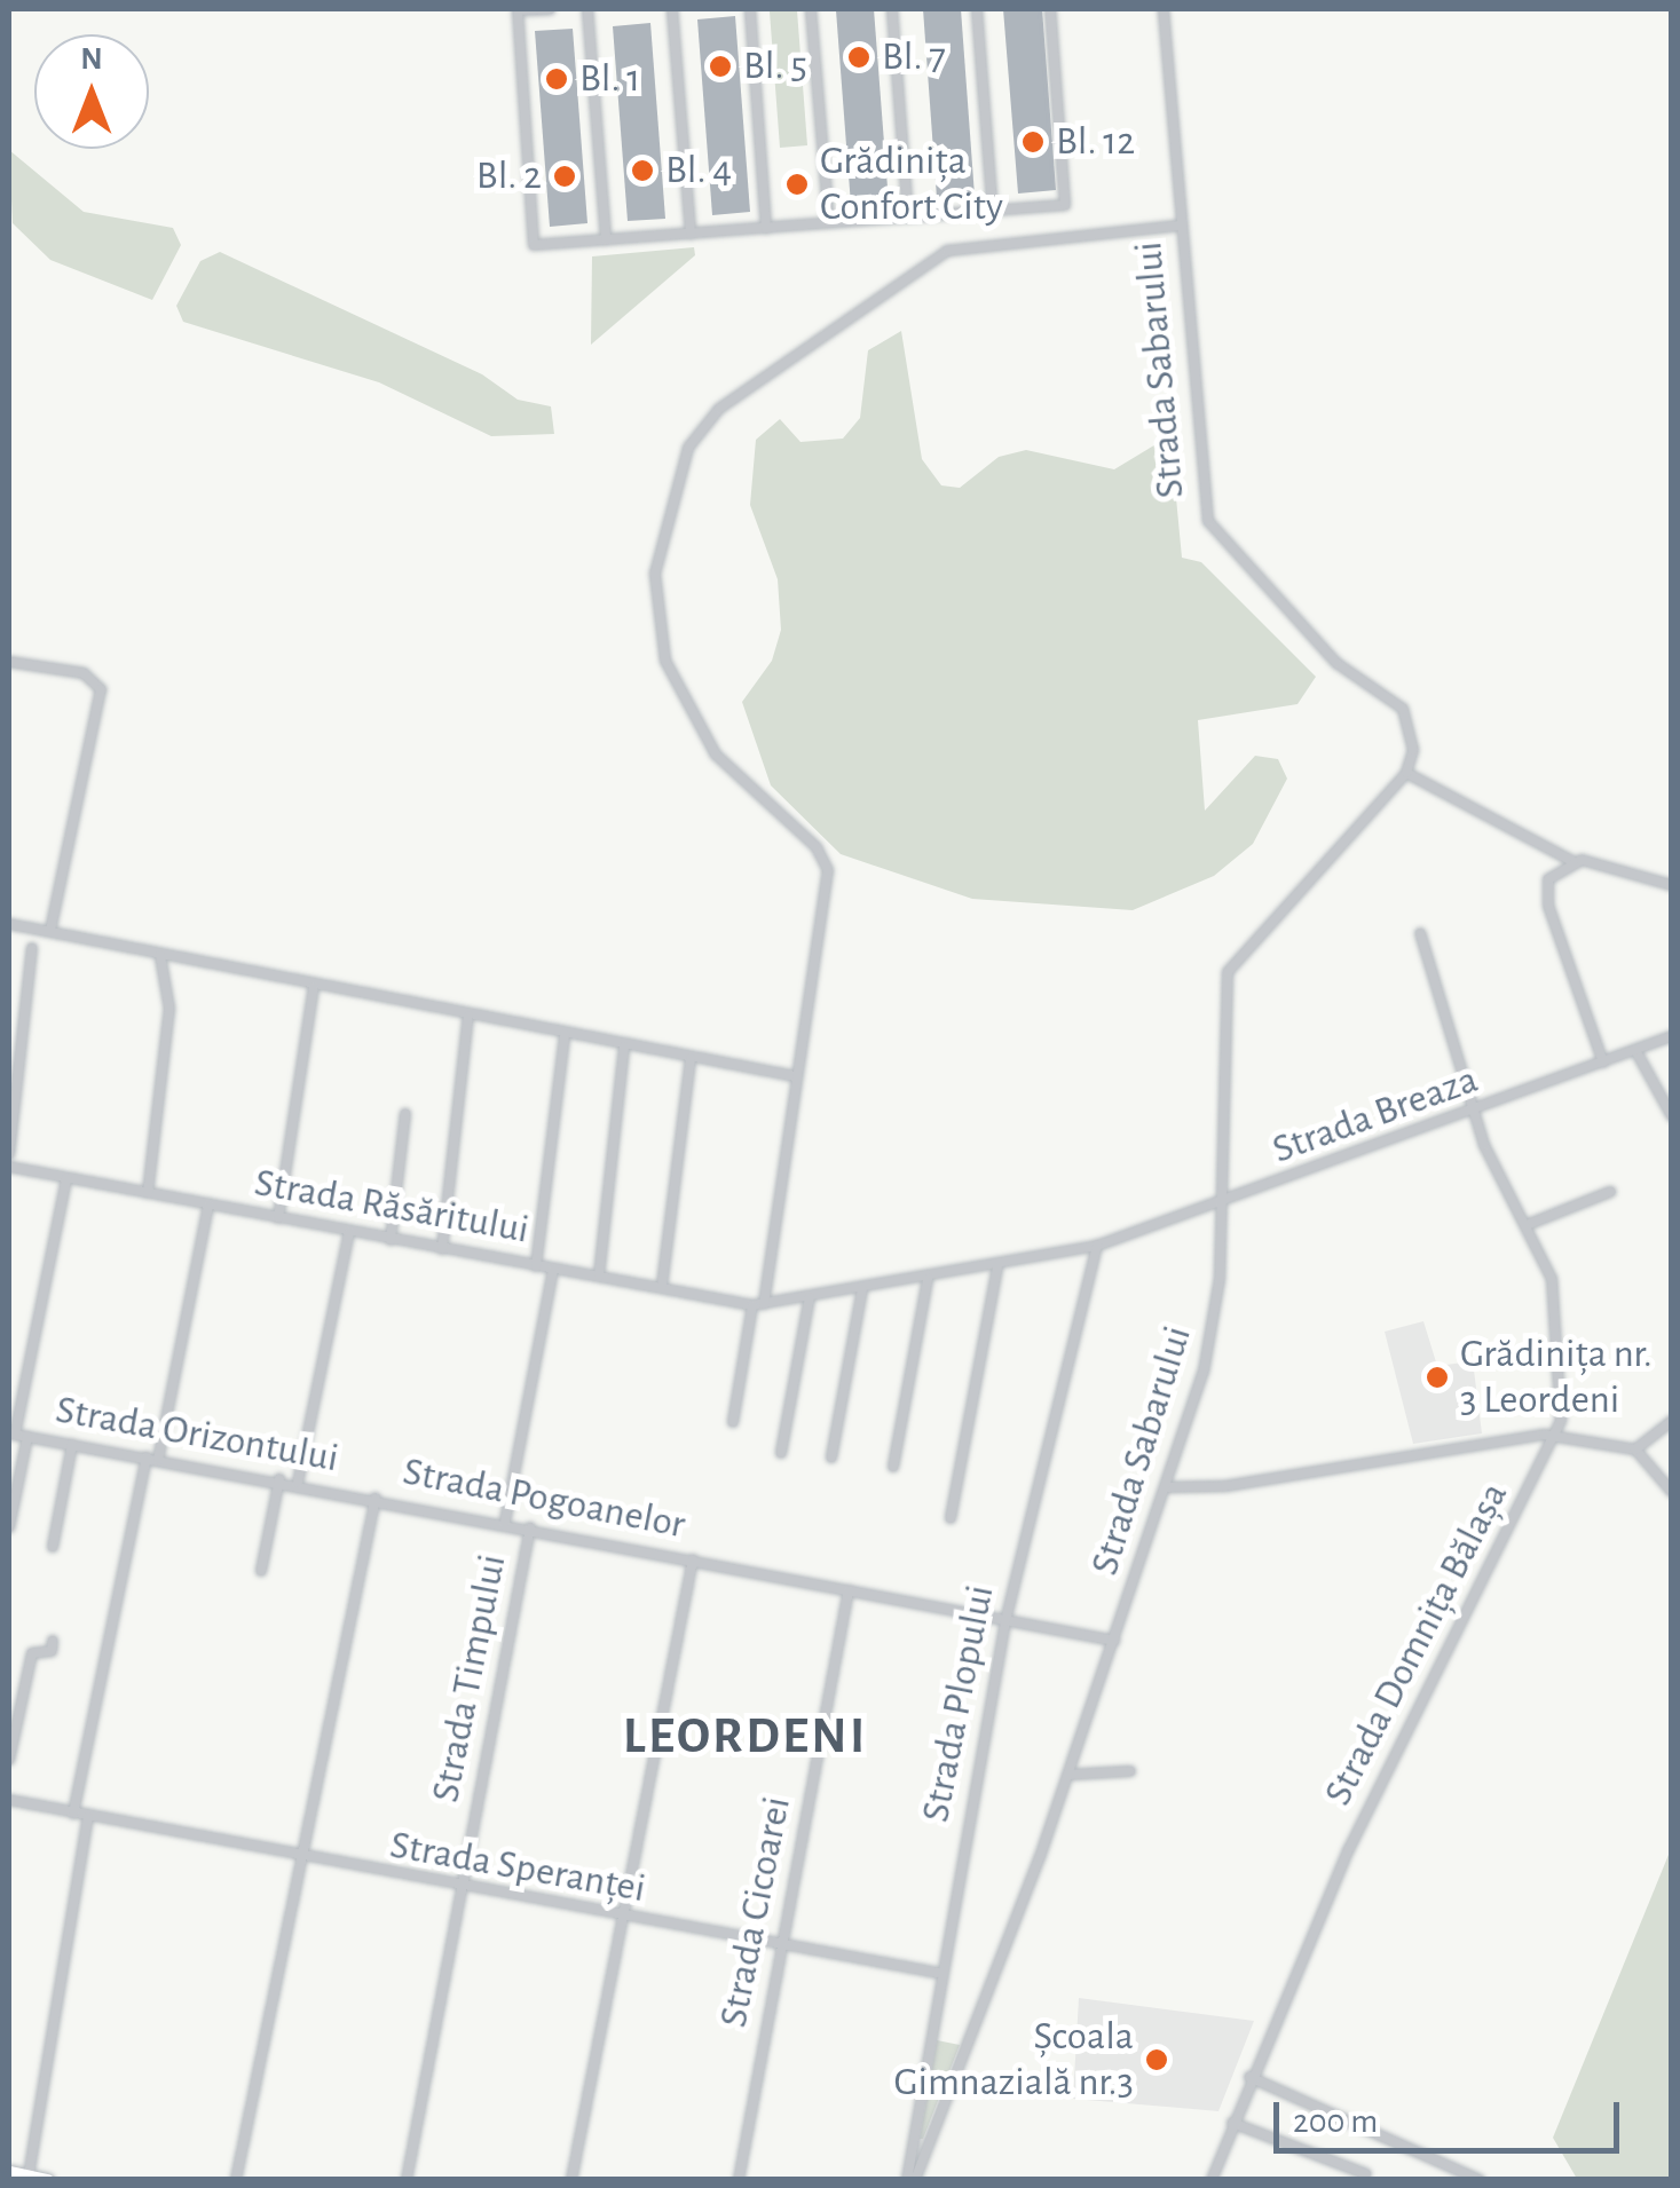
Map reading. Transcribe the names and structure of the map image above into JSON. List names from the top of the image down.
{
  "streets": {
    "street": [
      "Strada Sabarului",
      "Strada Breaza",
      "Strada Răsăritului",
      "Strada Orizontului",
      "Strada Pogoanelor",
      "Strada Domnița Bălașa",
      "Strada Timpului",
      "Strada Plopului",
      "Strada Speranței",
      "Strada Cicoarei"
    ]
  },
  "crossings": [
    ["Strada Sabarului", "Strada Breaza"],
    ["Strada Sabarului", "Strada Pogoanelor"],
    ["Strada Sabarului", "Strada Plopului"],
    ["Strada Breaza", "Strada Răsăritului"],
    ["Strada Breaza", "Strada Domnița Bălașa"],
    ["Strada Breaza", "Strada Plopului"],
    ["Strada Răsăritului", "Strada Plopului"],
    ["Strada Orizontului", "Strada Pogoanelor"],
    ["Strada Pogoanelor", "Strada Timpului"],
    ["Strada Pogoanelor", "Strada Plopului"],
    ["Strada Pogoanelor", "Strada Speranței"],
    ["Strada Pogoanelor", "Strada Cicoarei"],
    ["Strada Timpului", "Strada Speranței"],
    ["Strada Plopului", "Strada Speranței"],
    ["Strada Speranței", "Strada Cicoarei"]
  ],
  "districts": ["LEORDENI"],
  "places": [
    "Bl. 7",
    "Bl. 5",
    "Bl. 1",
    "Bl. 12",
    "Bl. 4",
    "Bl. 2",
    "Grădinița Confort City",
    "Grădinița nr. 3 Leordeni",
    "Școala Gimnazială nr.3"
  ],
  "scale_bar": "200 m",
  "north": "top"
}
